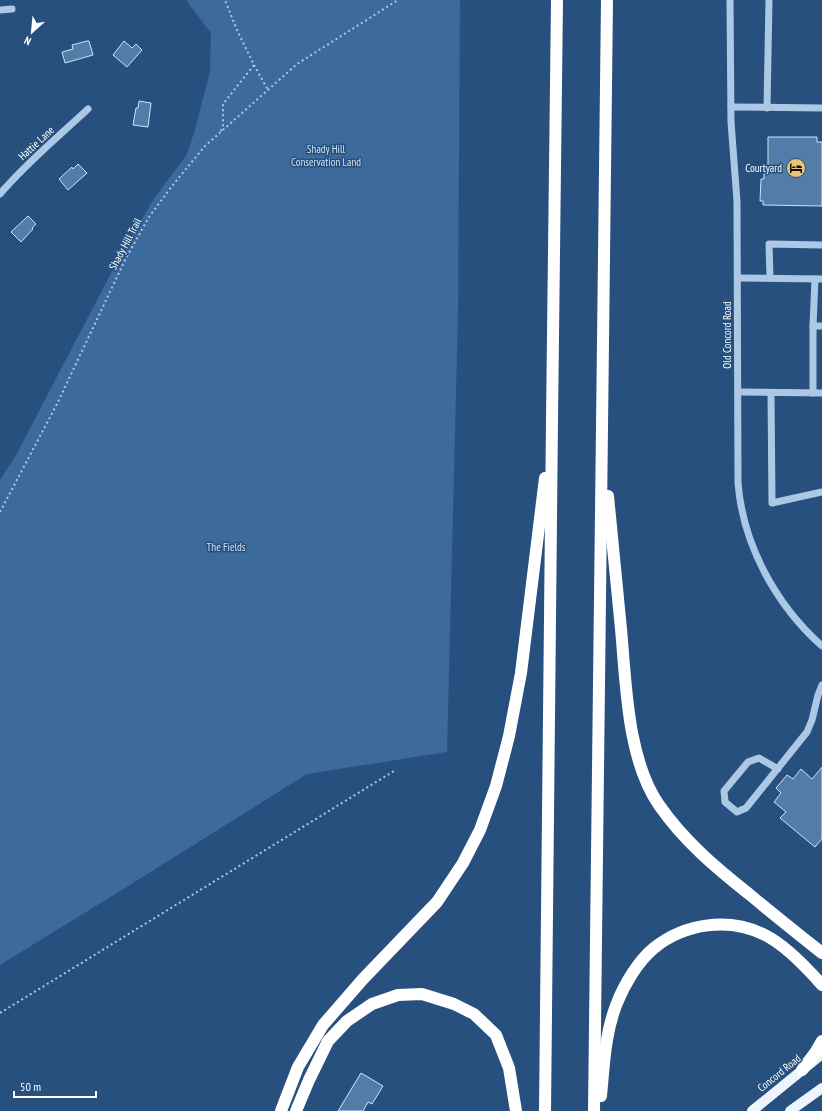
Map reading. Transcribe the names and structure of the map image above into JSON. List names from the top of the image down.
{
  "streets": {
    "main road": ["Concord Road"],
    "street": ["Hattie Lane", "Old Concord Road"],
    "path": ["Shady Hill Trail"]
  },
  "parks": ["Shady Hill Conservation Land", "The Fields"],
  "places": {
    "hotel": ["Courtyard"]
  },
  "scale_bar": "50 m",
  "north": "bottom left"
}
